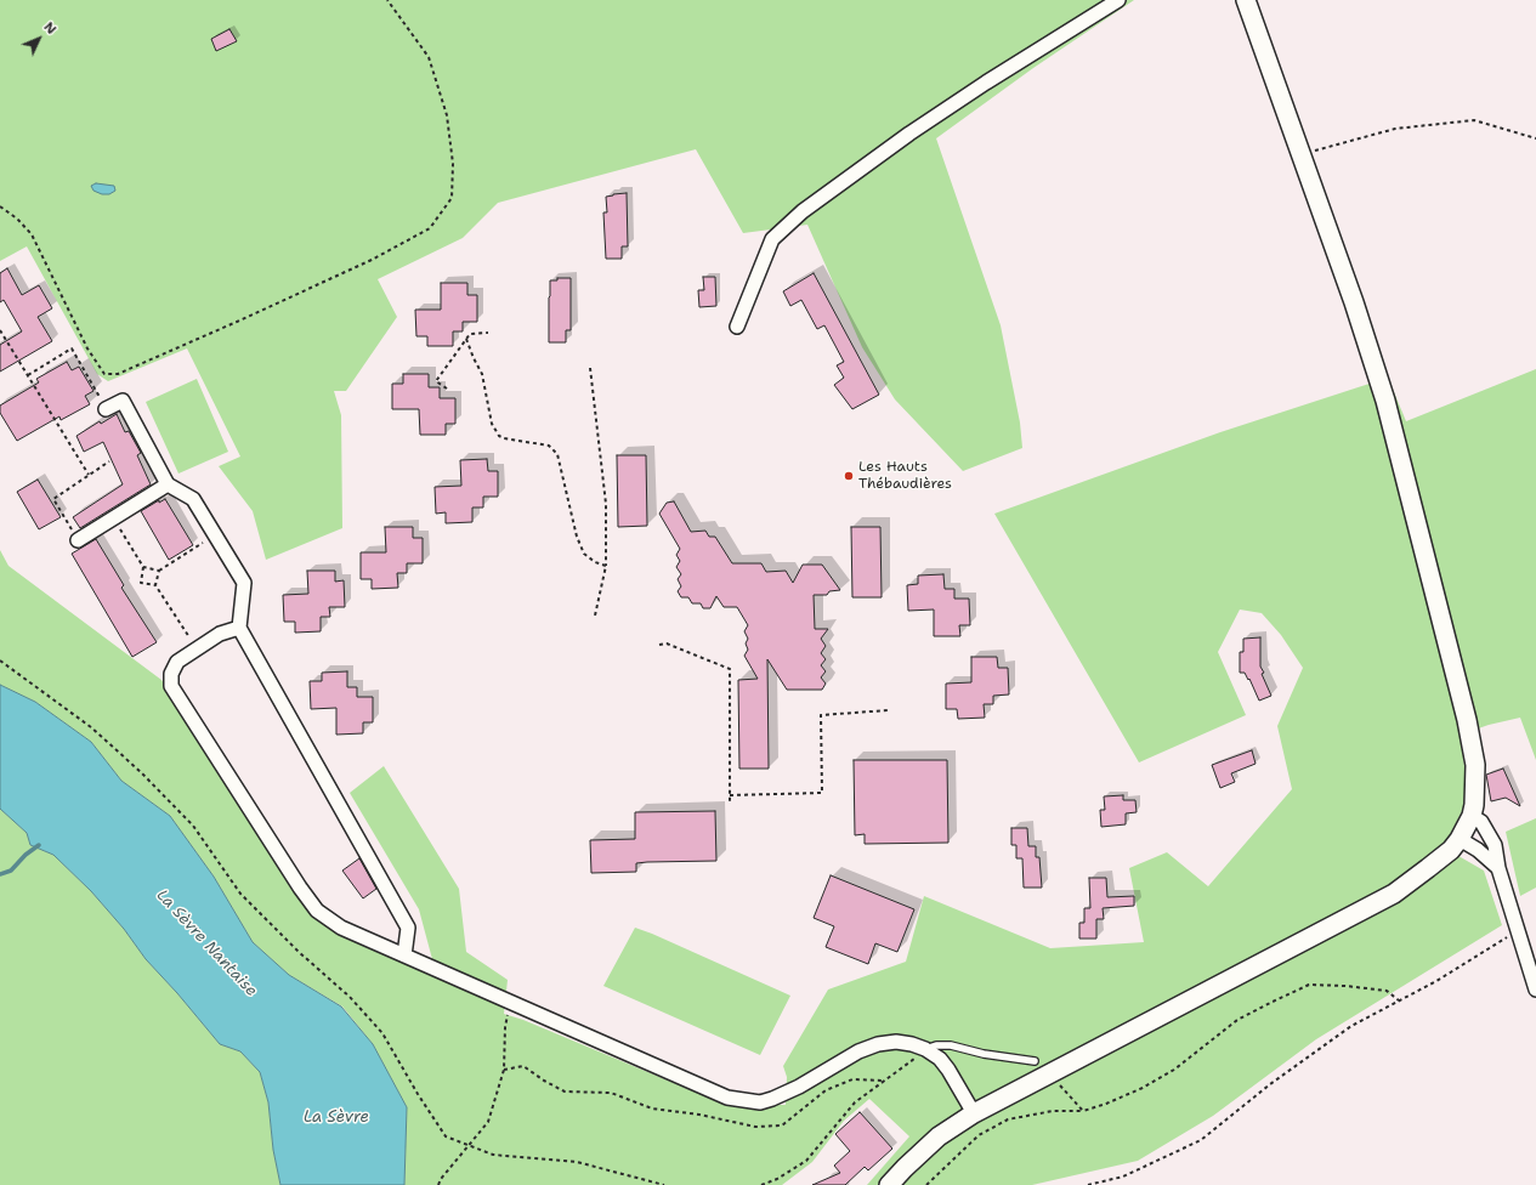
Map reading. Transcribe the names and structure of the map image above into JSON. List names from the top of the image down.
{
  "water": ["La Sèvre Nantaise", "La Sèvre"],
  "places": ["Les Hauts Thébaudières"],
  "north": "top right"
}
